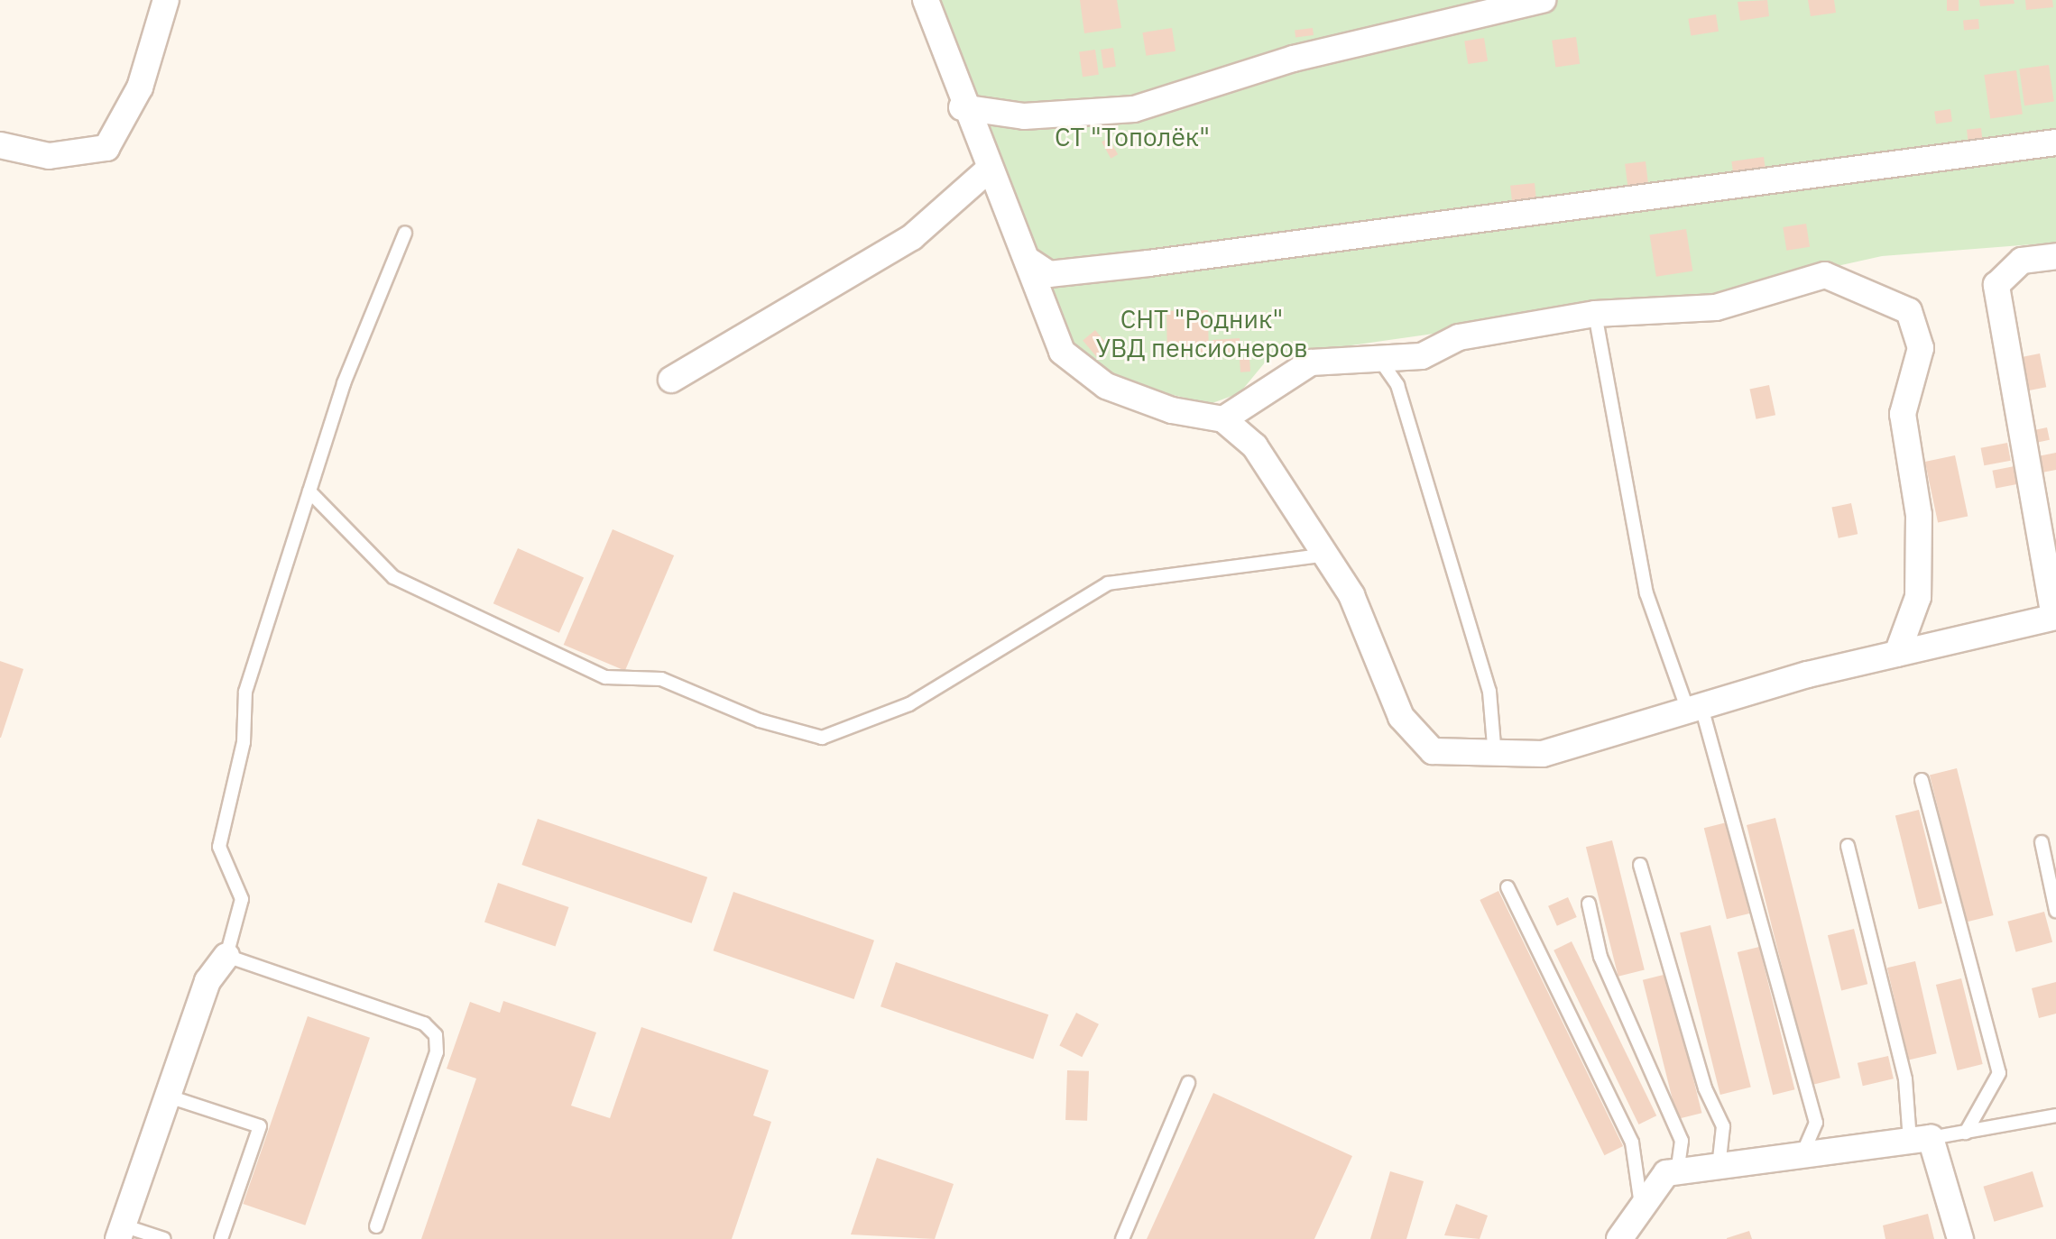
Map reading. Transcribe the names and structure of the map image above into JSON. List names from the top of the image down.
{
  "parks": ["СТ \"Тополёк\"", "СНТ \"Родник\" УВД пенсионеров"]
}
